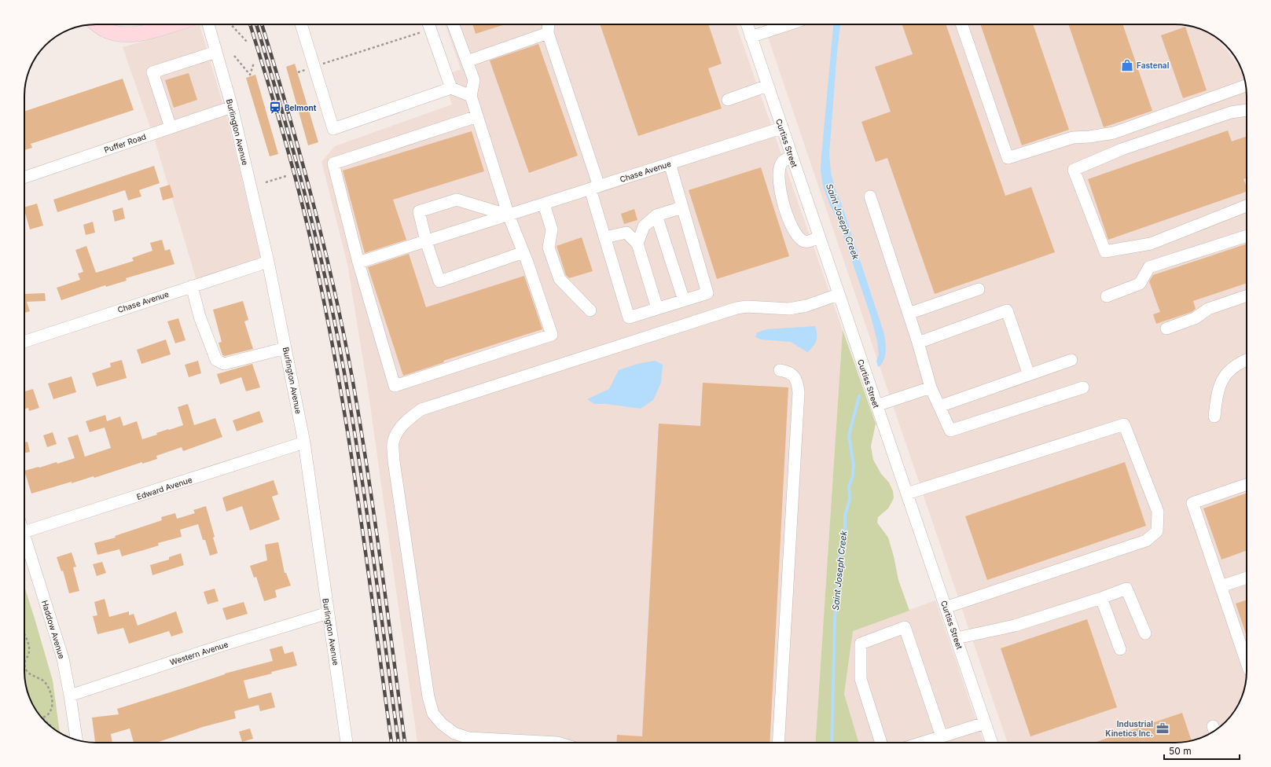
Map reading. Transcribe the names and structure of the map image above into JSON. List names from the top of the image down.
{
  "streets": {
    "street": [
      "Burlington Avenue",
      "Puffer Road",
      "Curtiss Street",
      "Chase Avenue",
      "Edward Avenue",
      "Haddow Avenue",
      "Western Avenue"
    ]
  },
  "crossings": [
    ["Burlington Avenue", "Puffer Road"],
    ["Burlington Avenue", "Chase Avenue"],
    ["Burlington Avenue", "Edward Avenue"],
    ["Burlington Avenue", "Western Avenue"],
    ["Curtiss Street", "Chase Avenue"],
    ["Haddow Avenue", "Western Avenue"]
  ],
  "water": ["Saint Joseph Creek"],
  "places": {
    "shop": ["Fastenal"],
    "station": ["Belmont"],
    "office": ["Industrial Kinetics Inc."]
  },
  "scale_bar": "50 m"
}
